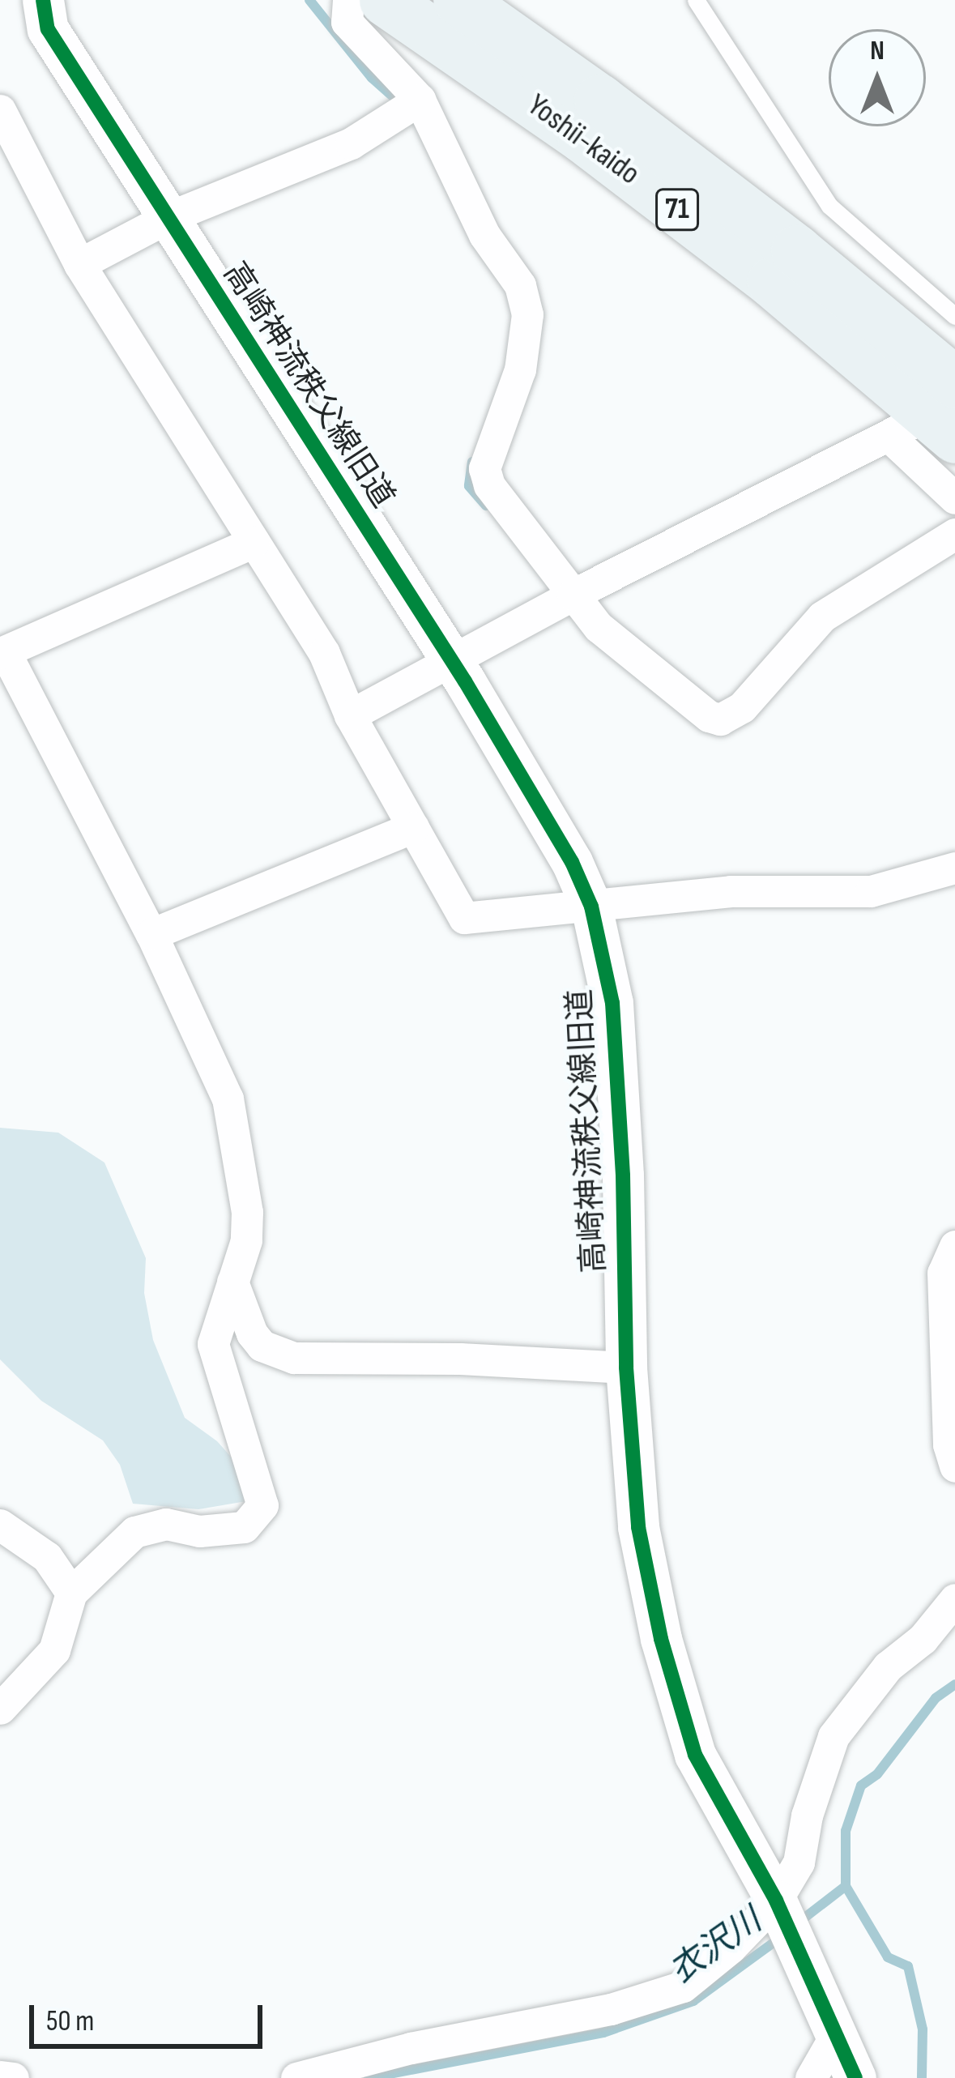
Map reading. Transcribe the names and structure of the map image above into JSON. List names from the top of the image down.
{
  "streets": {
    "main road": ["Yoshii-kaido", "71"],
    "street": ["高崎神流秩父線旧道"]
  },
  "water": ["衣沢川"],
  "scale_bar": "50 m",
  "north": "top"
}
